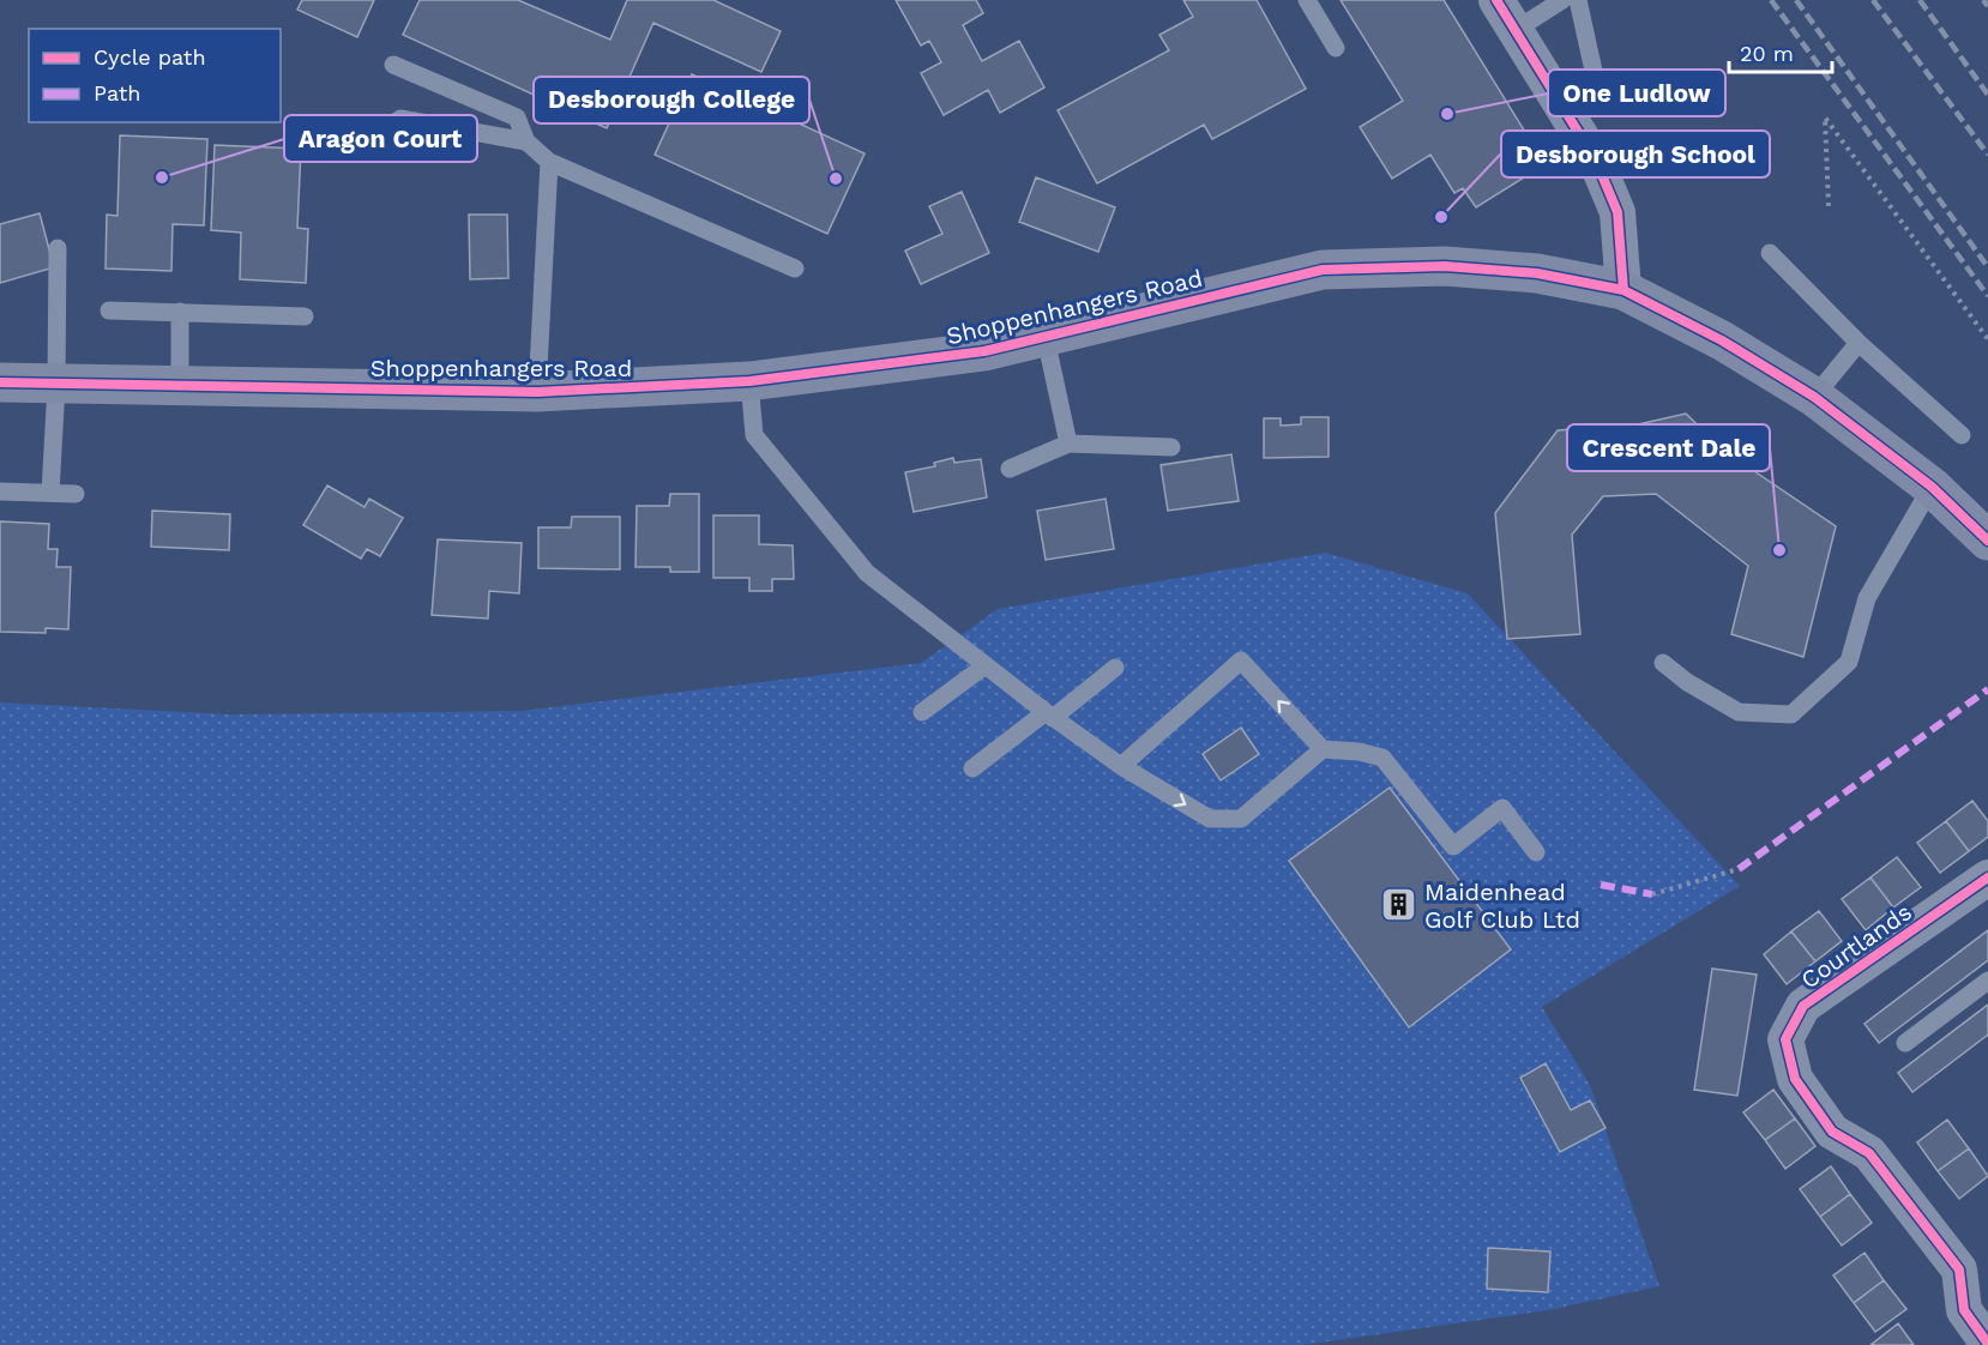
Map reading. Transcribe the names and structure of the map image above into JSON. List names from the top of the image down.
{
  "streets": {
    "street": ["Shoppenhangers Road", "Courtlands"]
  },
  "places": {
    "other": [
      "One Ludlow",
      "Aragon Court",
      "Desborough College",
      "Desborough School",
      "Crescent Dale"
    ],
    "building": ["Maidenhead Golf Club Ltd"]
  },
  "legend": ["Cycle path", "Path"],
  "scale_bar": "20 m"
}
